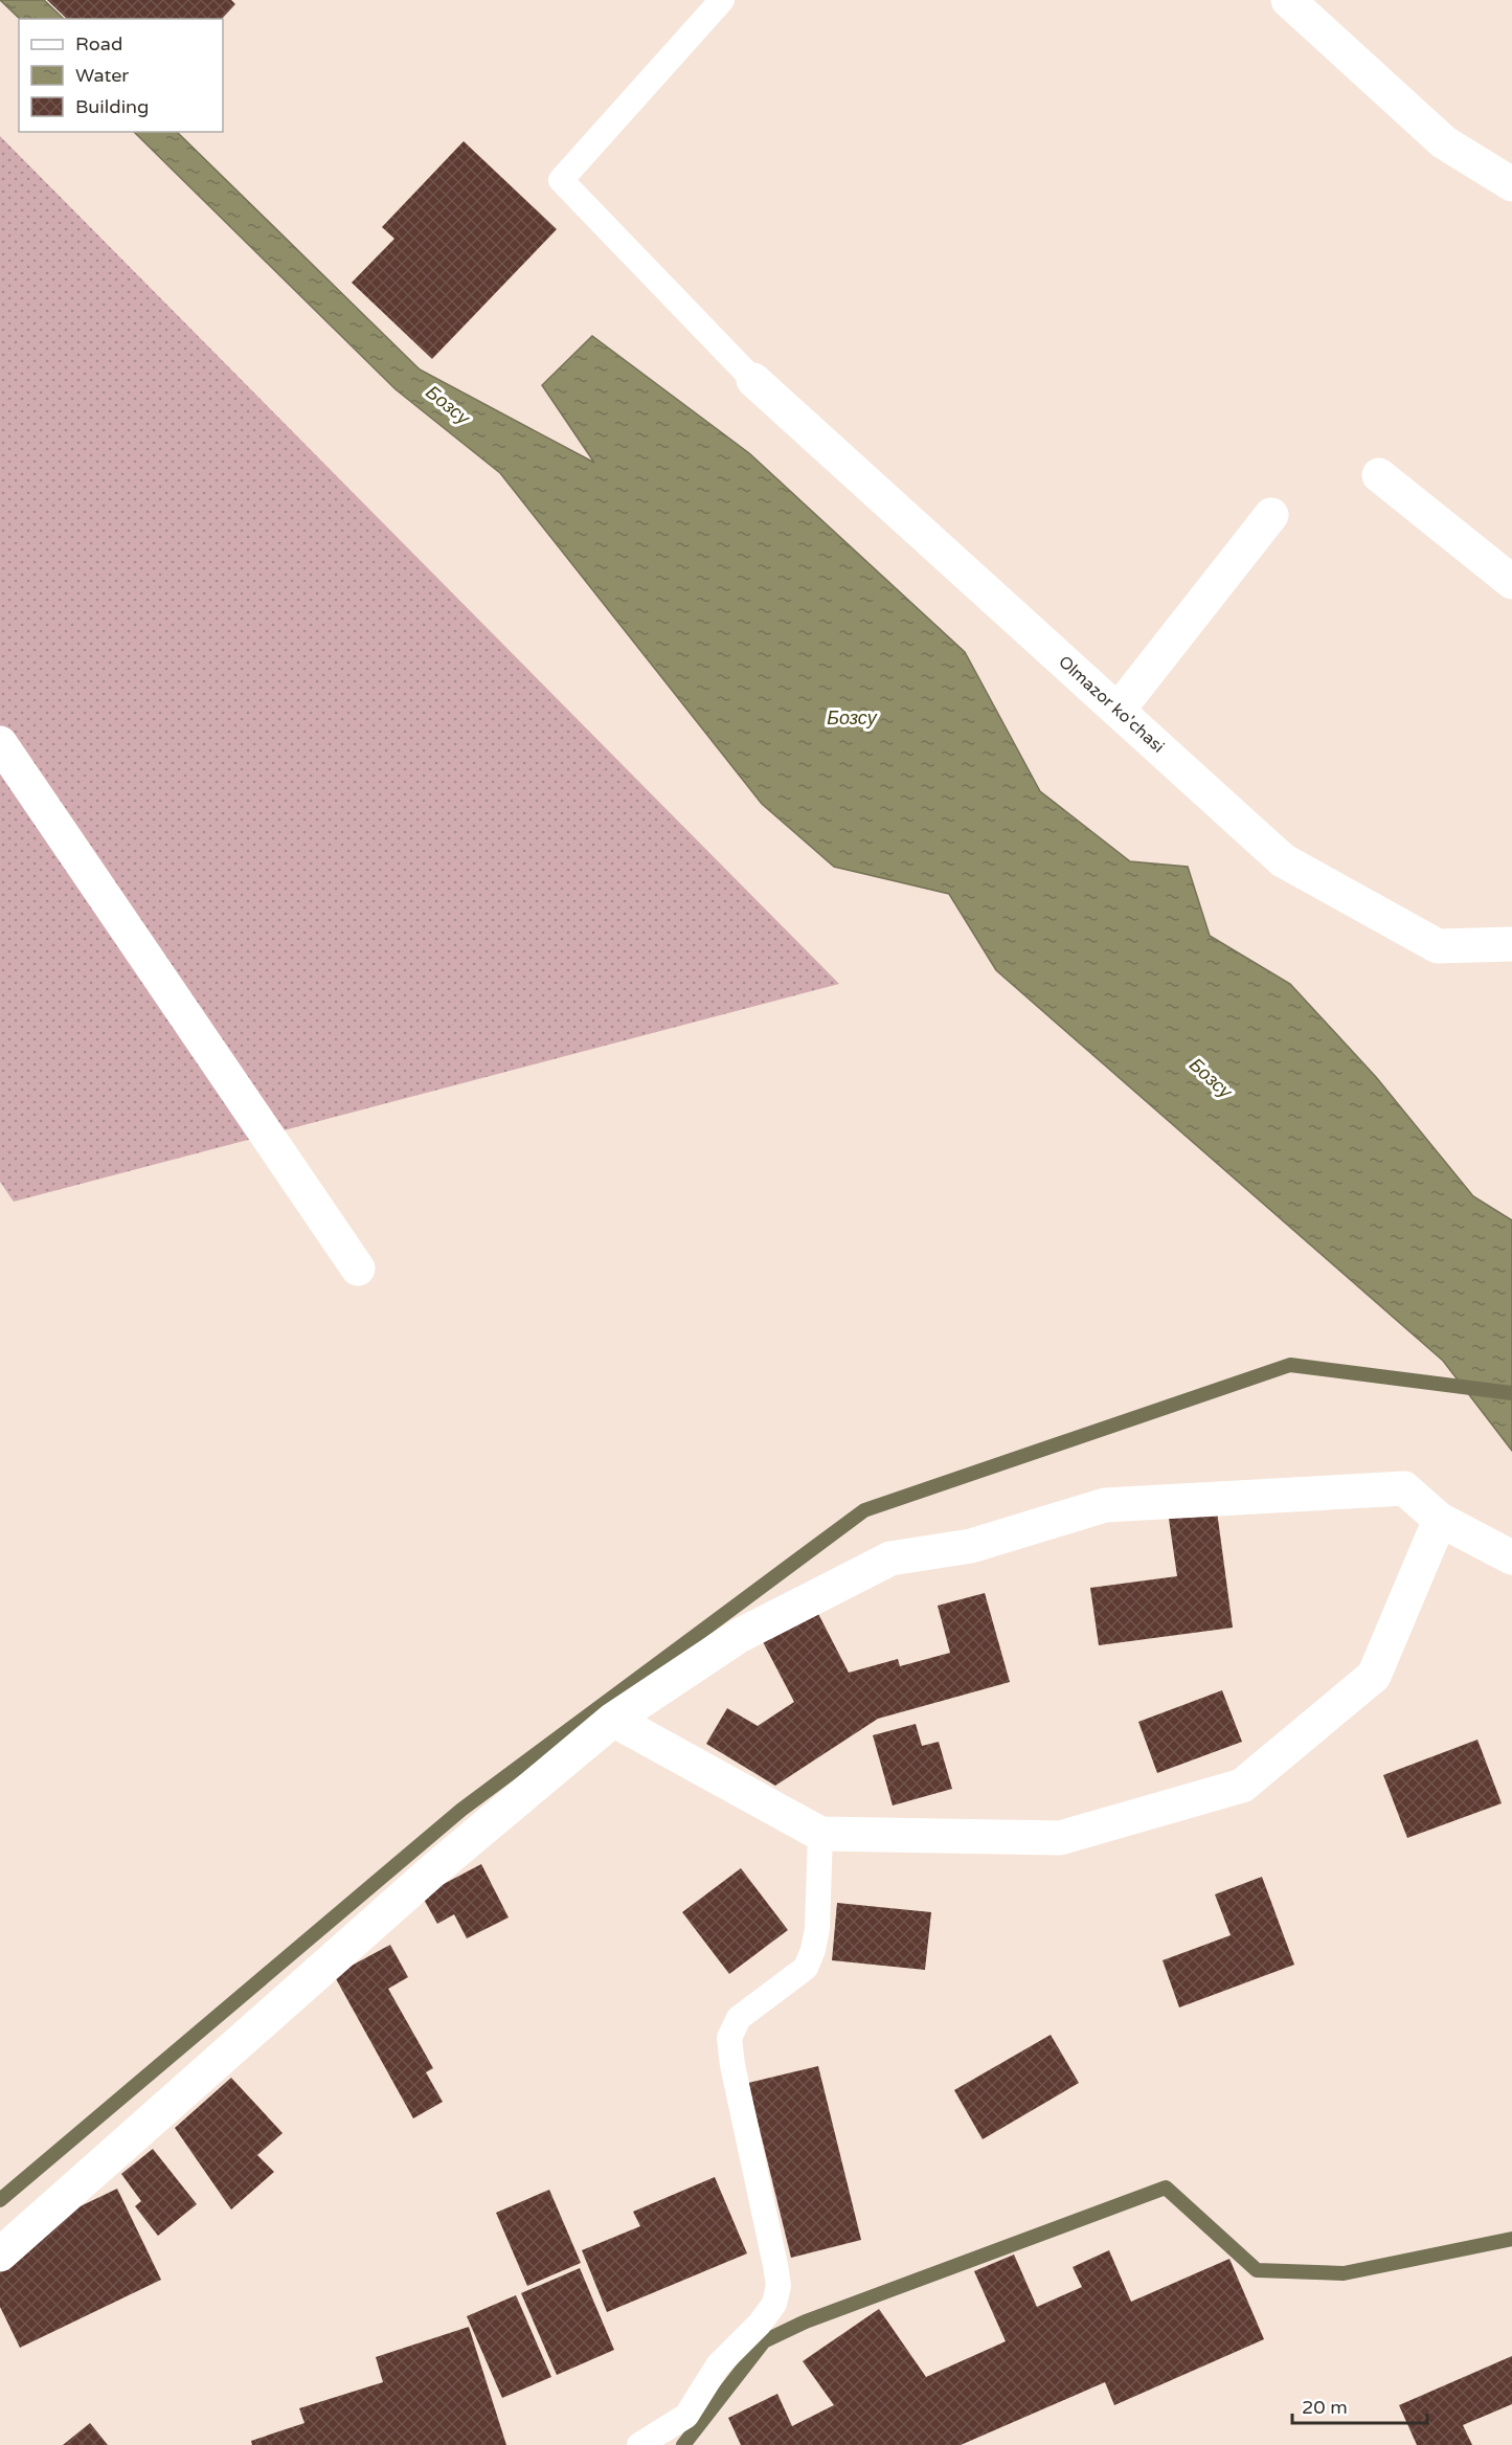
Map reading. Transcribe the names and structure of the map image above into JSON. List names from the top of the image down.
{
  "streets": {
    "street": ["Olmazor ko'chasi"]
  },
  "water": ["Бозсу"],
  "legend": ["Road", "Water", "Building"],
  "scale_bar": "20 m"
}
